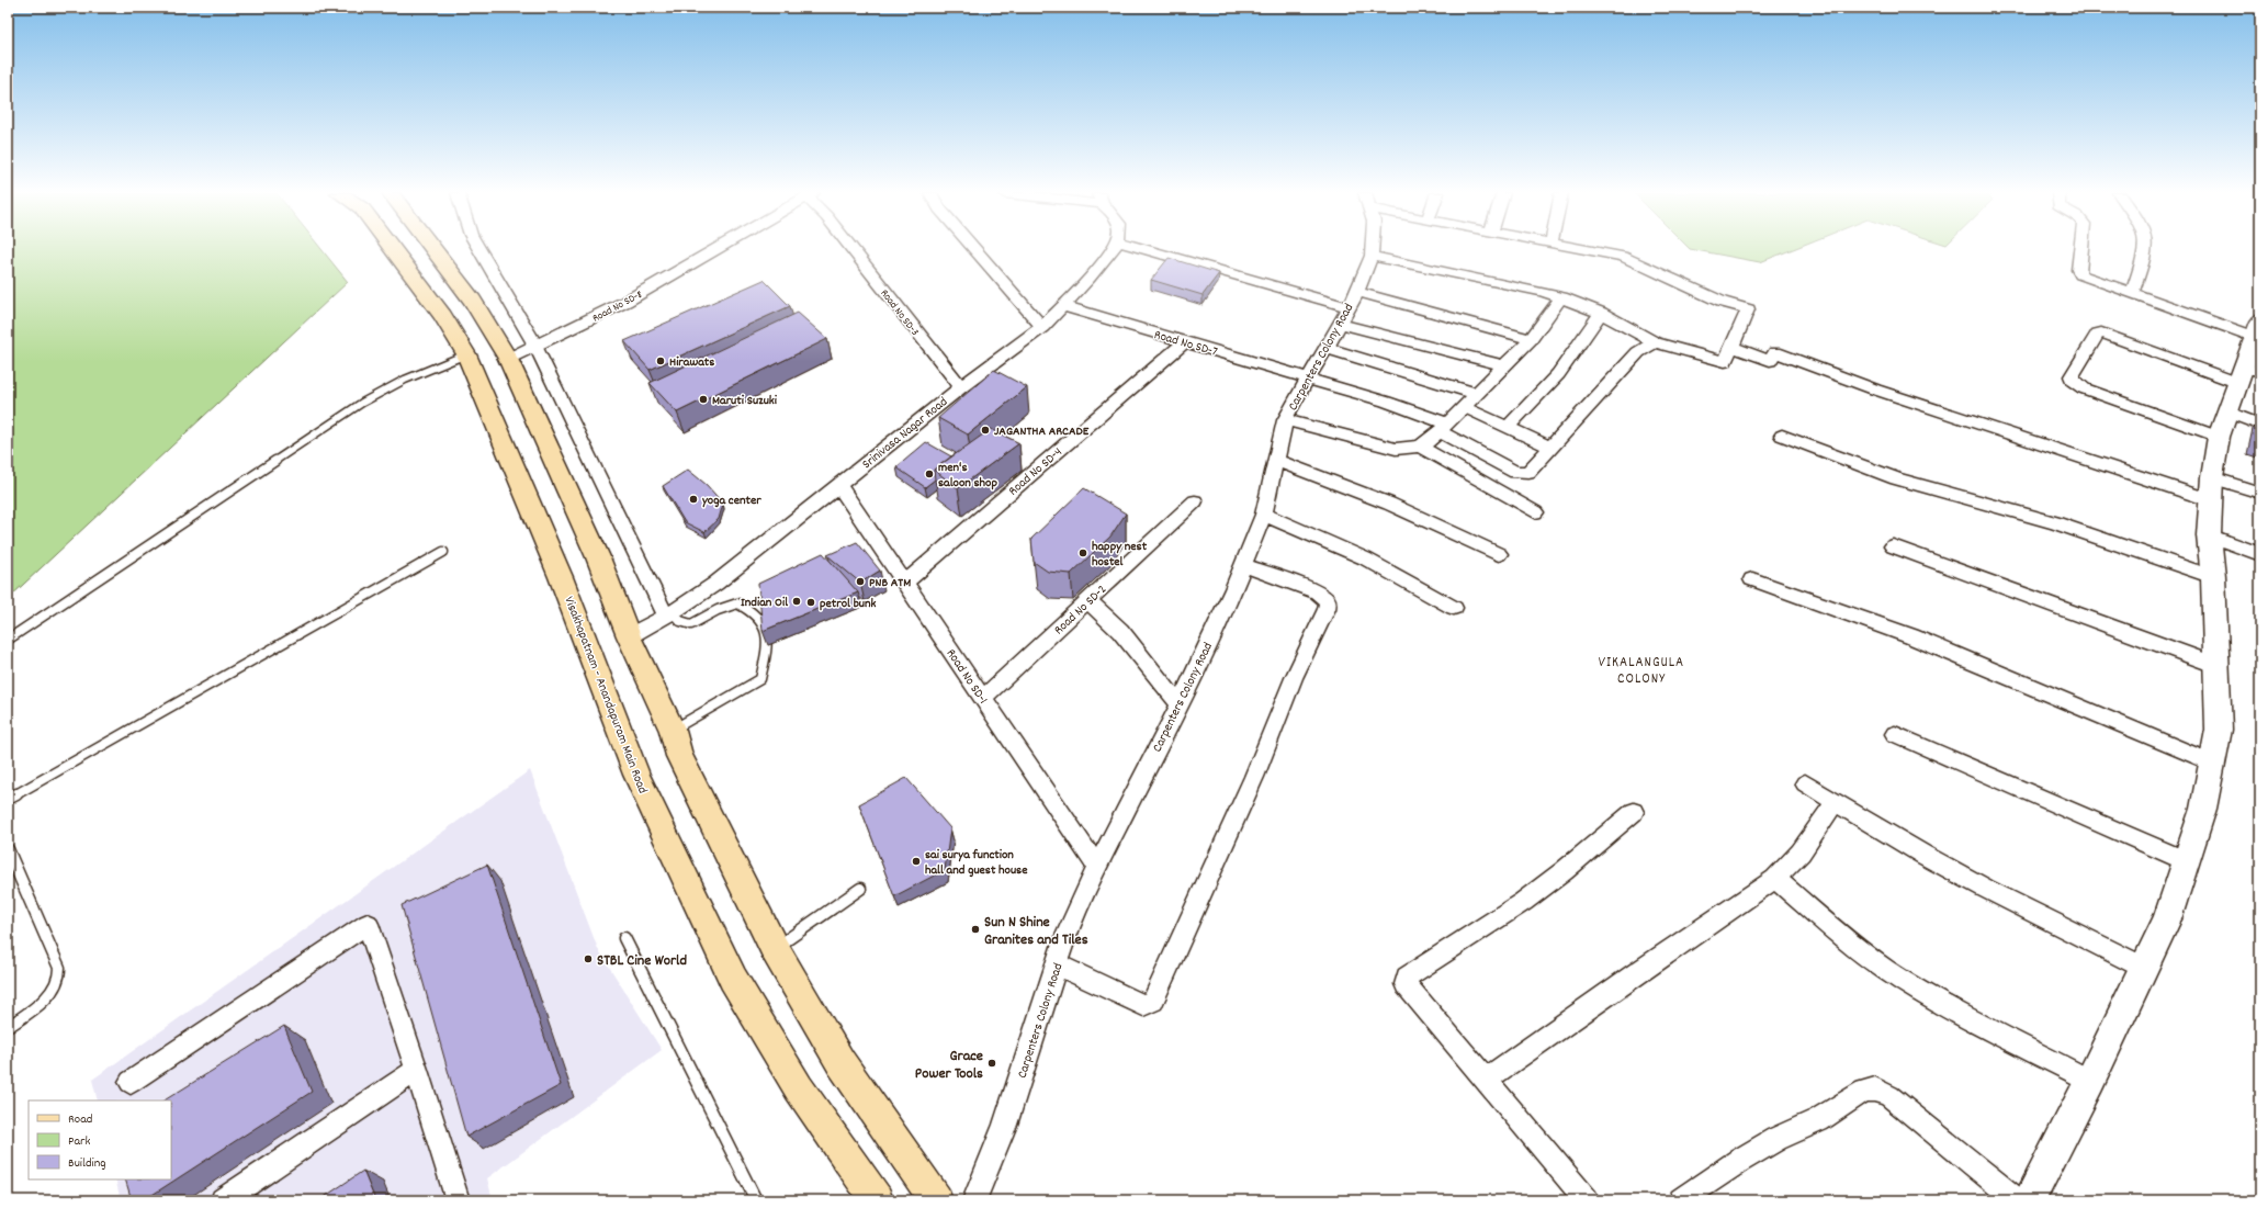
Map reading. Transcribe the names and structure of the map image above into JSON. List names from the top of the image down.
{
  "streets": {
    "main road": ["Visakhapatnam - Anandapuram Main Road"],
    "street": [
      "Road No SD-8",
      "Road No SD-3",
      "Road No SD-7",
      "Carpenters Colony Road",
      "Srinivasa Nagar Road",
      "Road No SD-4",
      "Road No SD-2",
      "Road No SD-1"
    ]
  },
  "crossings": [
    ["Road No SD-3", "Srinivasa Nagar Road"],
    ["Road No SD-7", "Carpenters Colony Road"],
    ["Road No SD-7", "Srinivasa Nagar Road"],
    ["Road No SD-7", "Road No SD-4"],
    ["Carpenters Colony Road", "Road No SD-1"],
    ["Srinivasa Nagar Road", "Road No SD-1"],
    ["Road No SD-4", "Road No SD-1"],
    ["Road No SD-2", "Road No SD-1"]
  ],
  "districts": ["VIKALANGULA COLONY"],
  "places": [
    "Hirawats",
    "Maruti Suzuki",
    "JAGANTHA ARCADE",
    "men's saloon shop",
    "yoga center",
    "happy nest hostel",
    "PNB ATM",
    "Indian Oil",
    "petrol bunk",
    "sai surya function hall and guest house",
    "Sun N Shine Granites and Tiles",
    "STBL Cine World",
    "Grace Power Tools"
  ],
  "legend": ["Road", "Park", "Building"]
}
